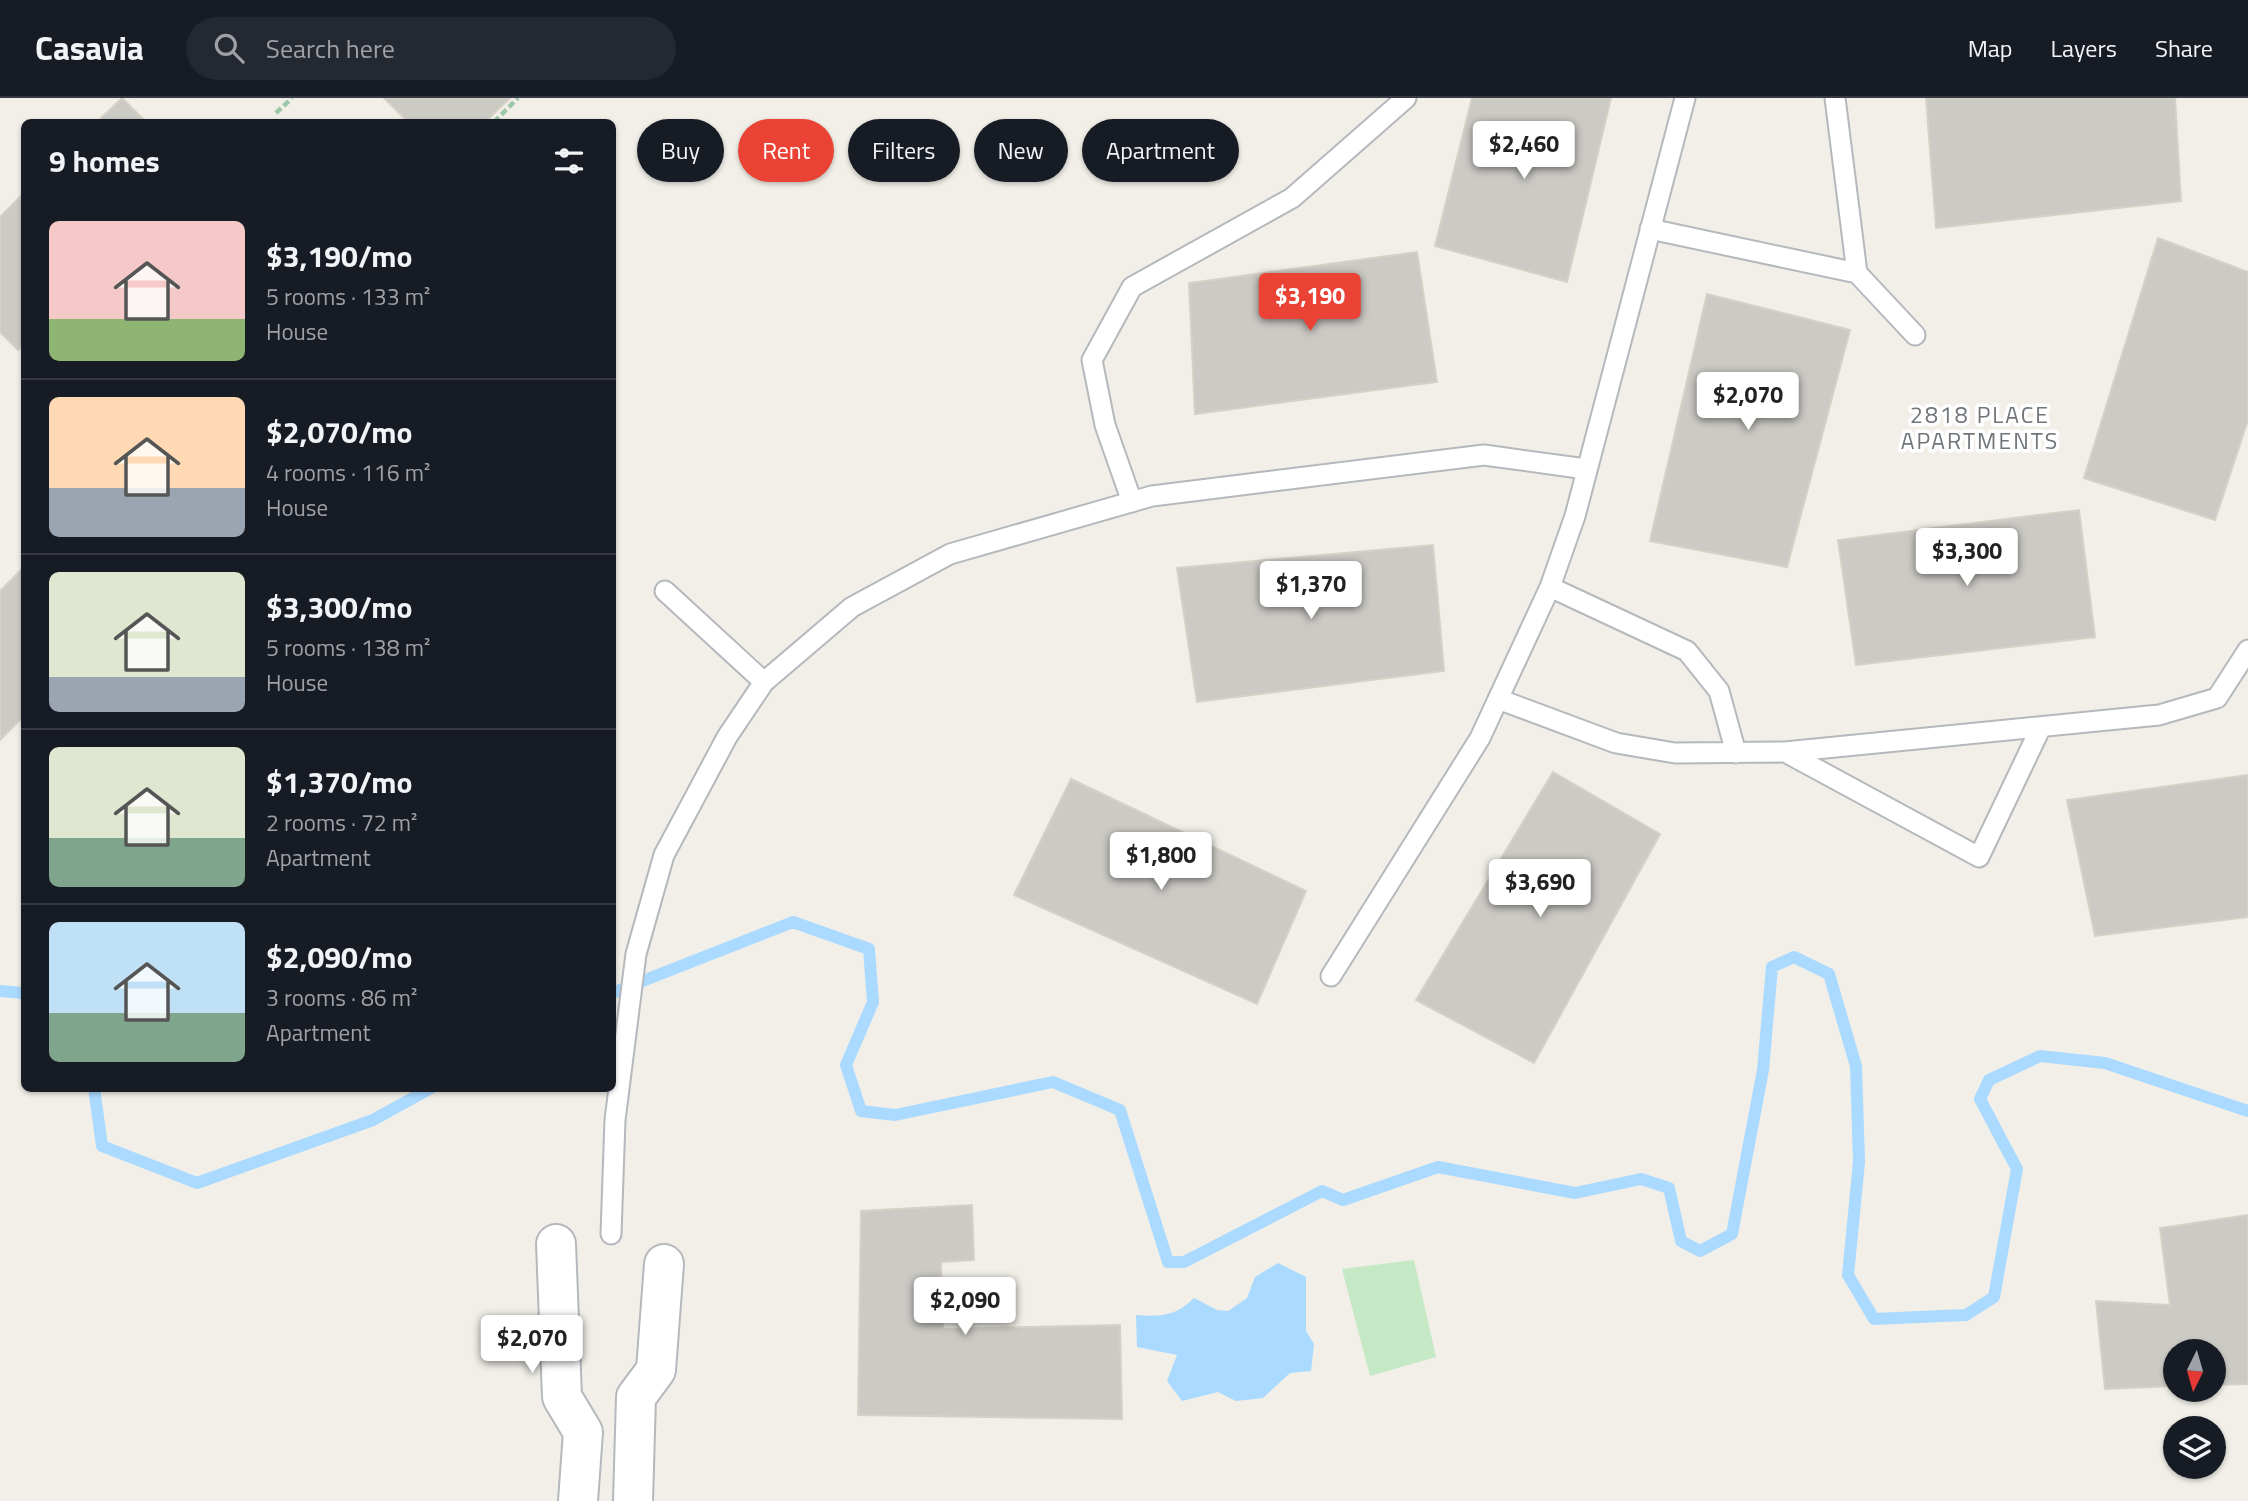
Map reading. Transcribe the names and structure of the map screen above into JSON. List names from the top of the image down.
{
  "districts": ["2818 PLACE APARTMENTS"],
  "north": "bottom",
  "page": {
    "header": "Casavia",
    "search": "Search here",
    "nav": ["Map", "Layers", "Share"],
    "chip": [
      "Buy",
      "Rent",
      "Filters",
      "New",
      "Apartment"
    ],
    "heading": "9 homes",
    "price": [
      "$2,460",
      "$3,190",
      "$2,070",
      "$3,300",
      "$1,370",
      "$1,800",
      "$3,690",
      "$2,090",
      "$2,070"
    ],
    "list": [
      {
        "name": "$3,190/mo",
        "note": "5 rooms · 133 m² · House"
      },
      {
        "name": "$2,070/mo",
        "note": "4 rooms · 116 m² · House"
      },
      {
        "name": "$3,300/mo",
        "note": "5 rooms · 138 m² · House"
      },
      {
        "name": "$1,370/mo",
        "note": "2 rooms · 72 m² · Apartment"
      },
      {
        "name": "$2,090/mo",
        "note": "3 rooms · 86 m² · Apartment"
      }
    ]
  }
}
